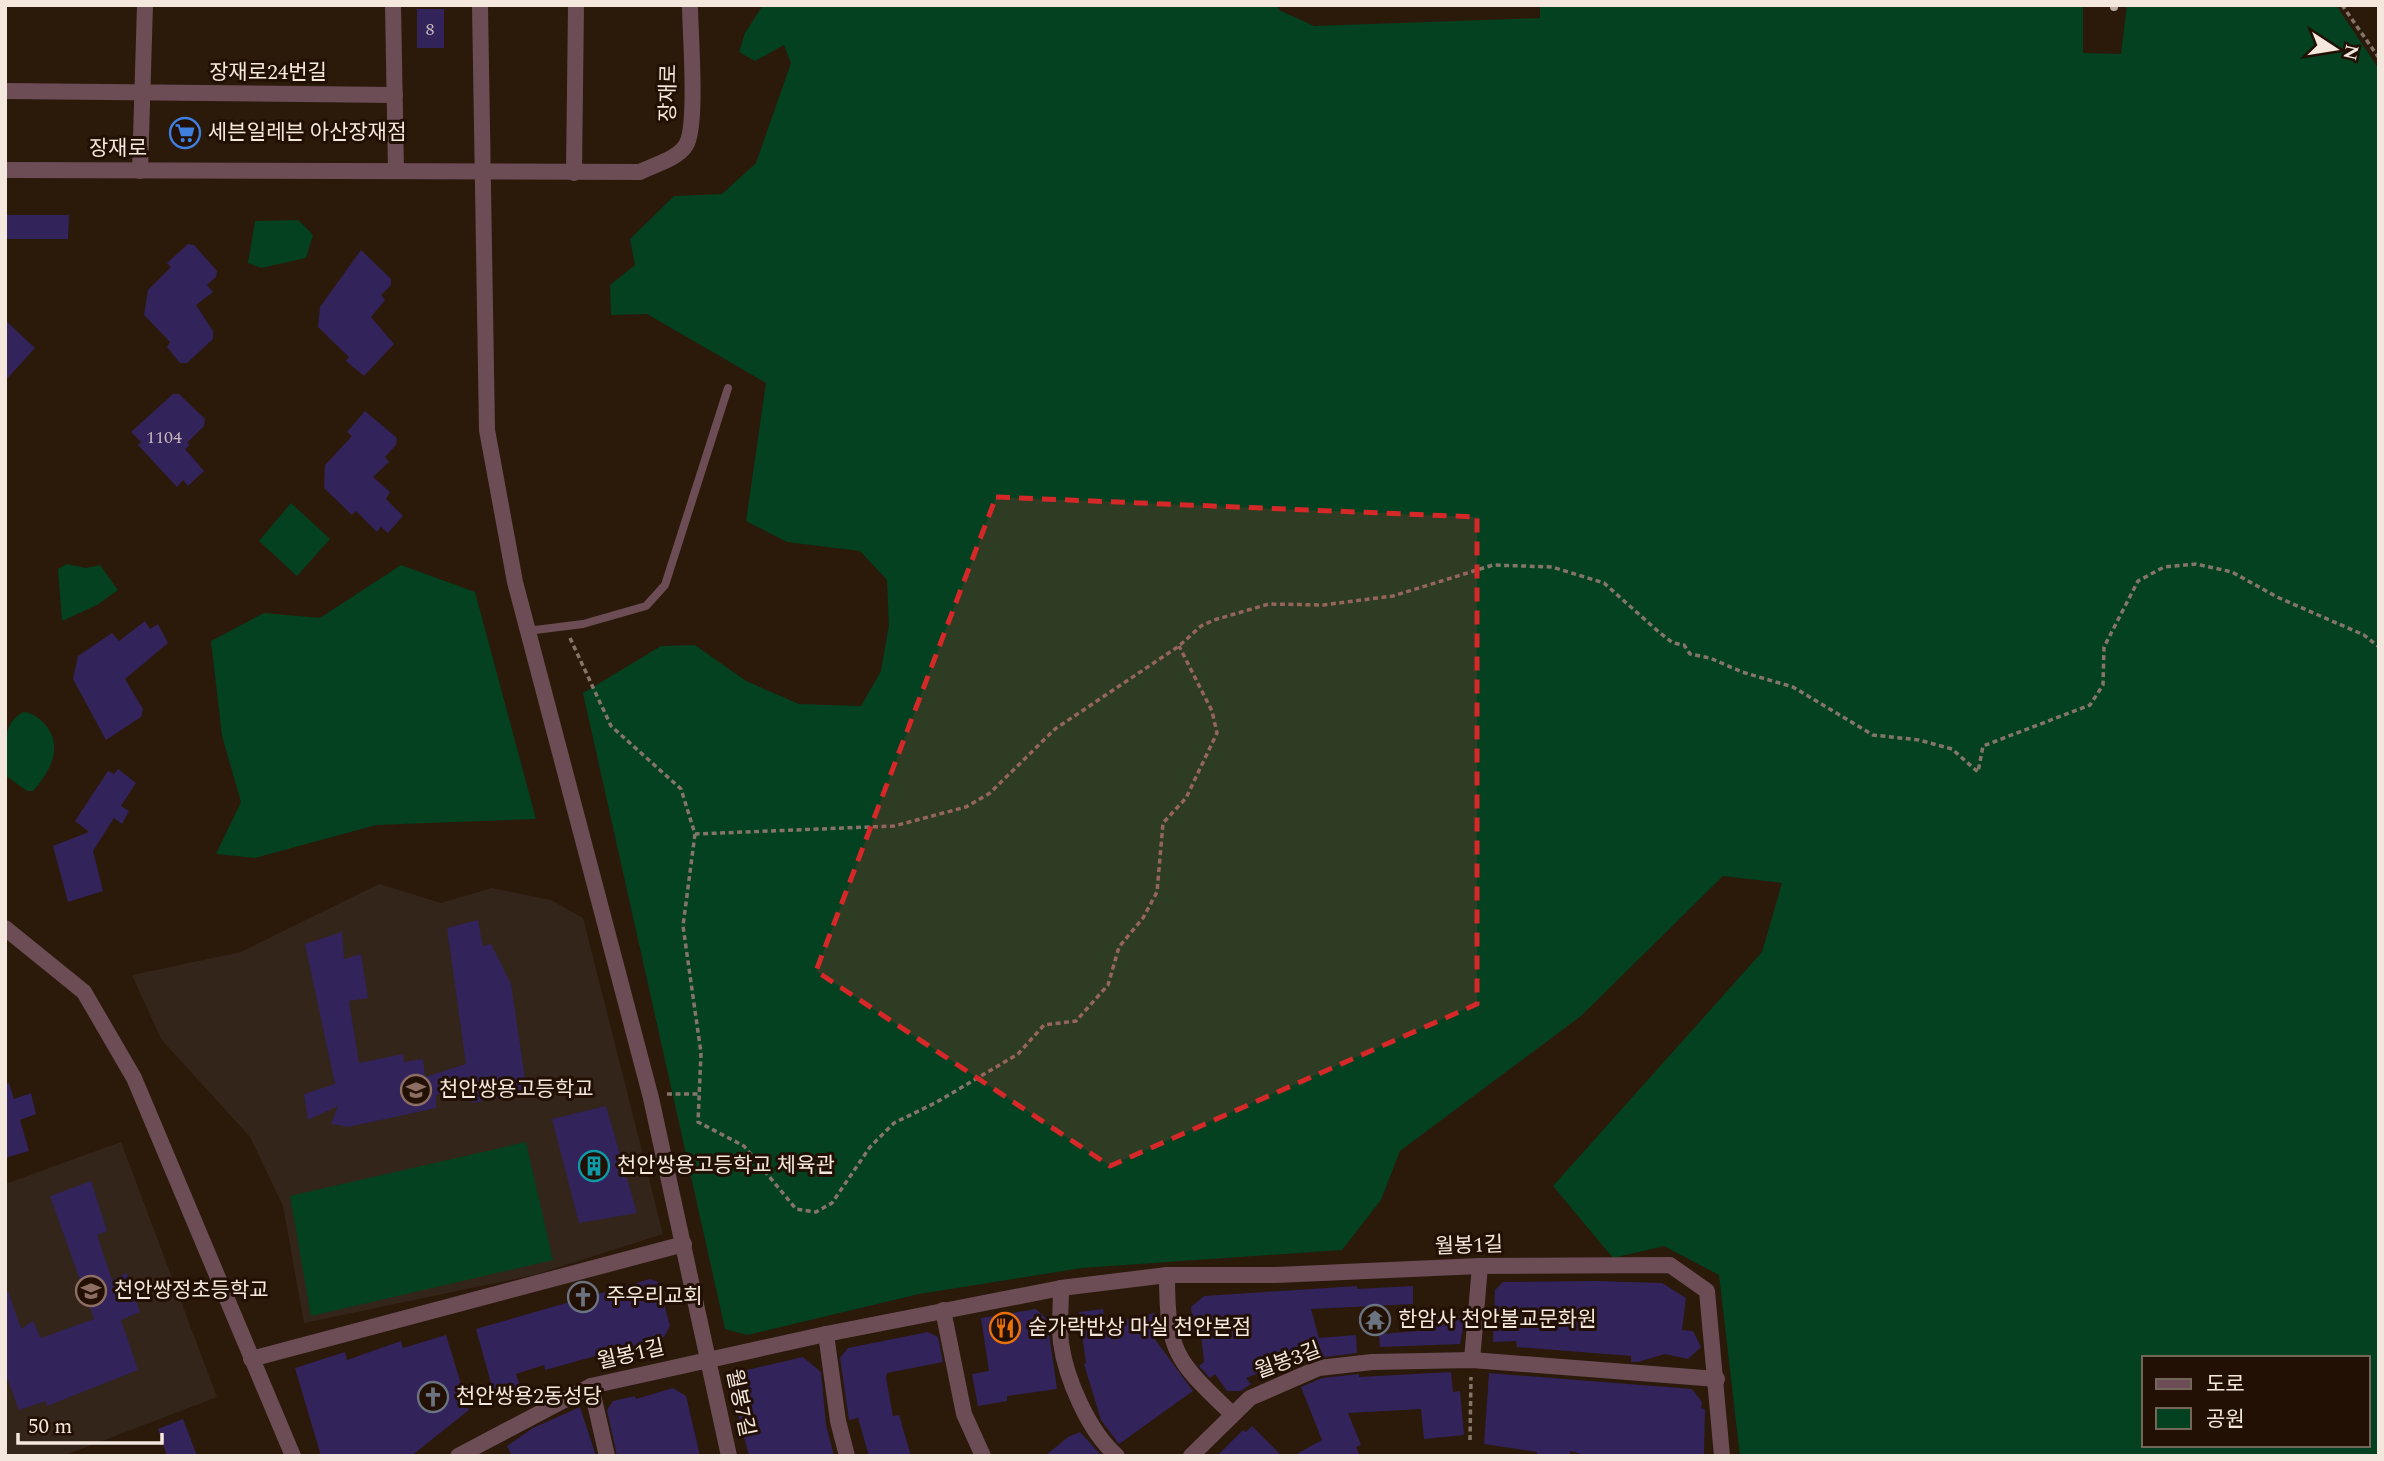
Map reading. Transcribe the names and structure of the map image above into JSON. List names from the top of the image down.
{
  "streets": {
    "street": [
      "장재로24번길",
      "장재로",
      "월봉1길",
      "월봉3길",
      "월봉7길"
    ]
  },
  "crossings": [
    ["장재로", "월봉7길"],
    ["월봉1길", "월봉3길"],
    ["월봉1길", "월봉7길"]
  ],
  "places": {
    "supermarket": ["세븐일레븐 아산장재점"],
    "school or university": ["천안쌍용고등학교", "천안쌍정초등학교"],
    "building": ["천안쌍용고등학교 체육관"],
    "church": ["주우리교회", "천안쌍용2동성당"],
    "temple": ["한암사 천안불교문화원"],
    "restaurant": ["숟가락반상 마실 천안본점"]
  },
  "house_numbers": ["8", "1104"],
  "legend": ["도로", "공원"],
  "scale_bar": "50 m",
  "north": "right"
}
